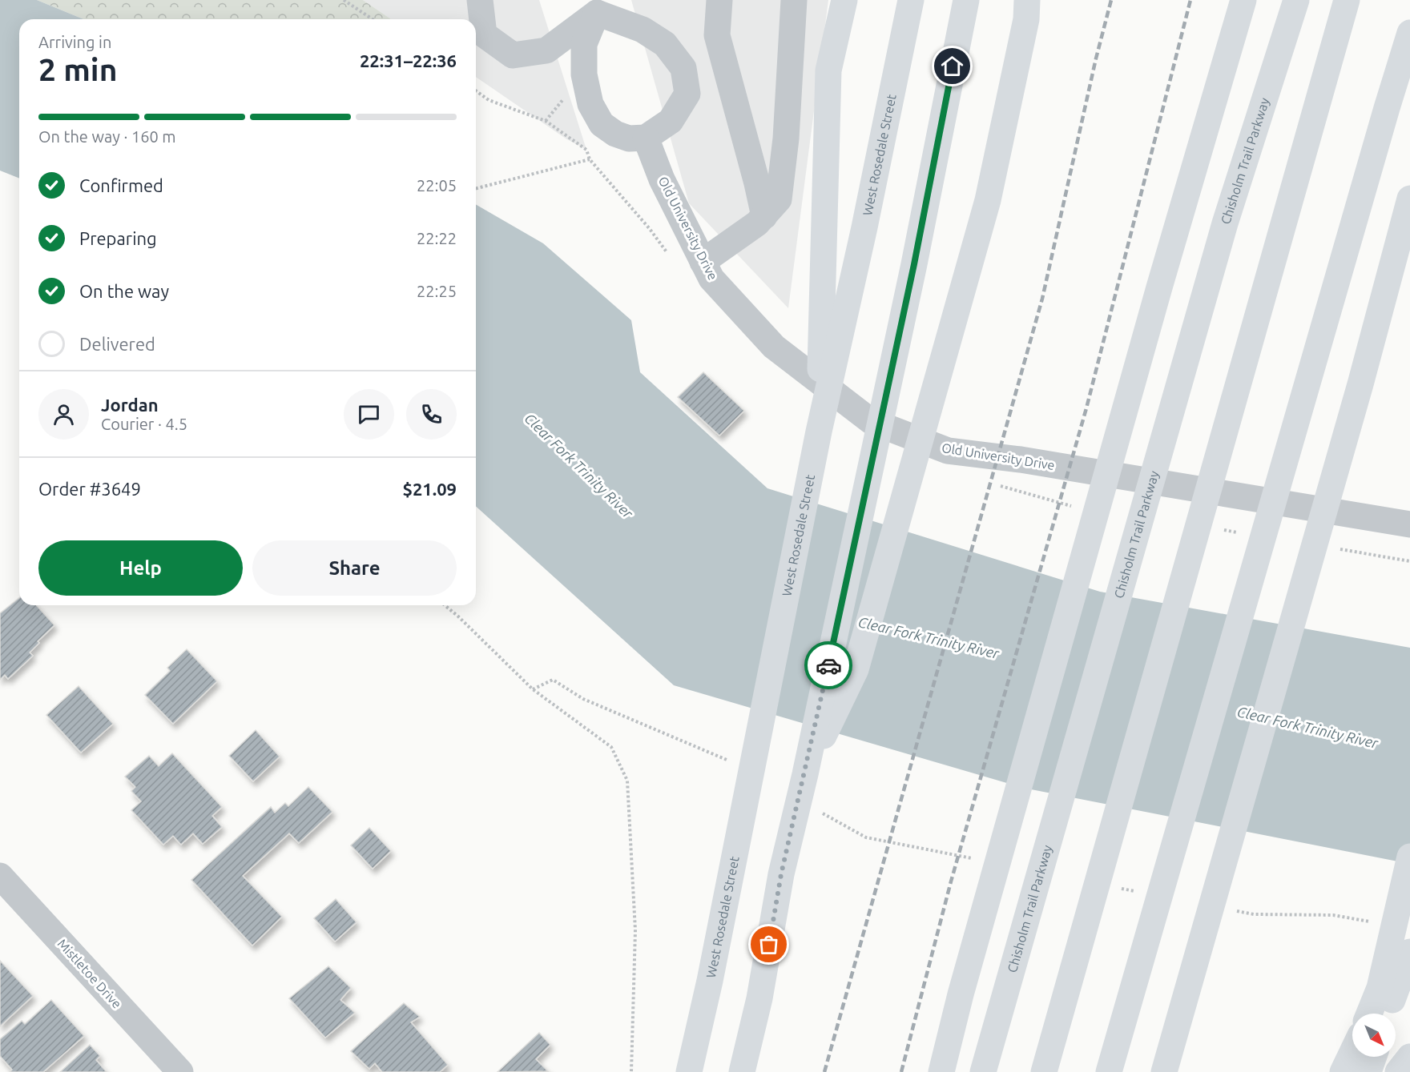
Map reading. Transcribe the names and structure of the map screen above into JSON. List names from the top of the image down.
{
  "streets": {
    "main road": ["West Rosedale Street", "Chisholm Trail Parkway"],
    "street": ["Old University Drive", "Mistletoe Drive"]
  },
  "water": ["Clear Fork Trinity River"],
  "north": "bottom right",
  "page": {
    "heading": ["2 min", "Arriving in", "22:31–22:36"],
    "panel": [
      "Jordan",
      "Courier · 4.5",
      "Order #3649",
      "$21.09"
    ],
    "bar": "On the way · 160 m",
    "list": [
      ["Confirmed", "22:05"],
      ["Preparing", "22:22"],
      ["On the way", "22:25"],
      "Delivered"
    ],
    "buttons": ["Help", "Share"]
  }
}
